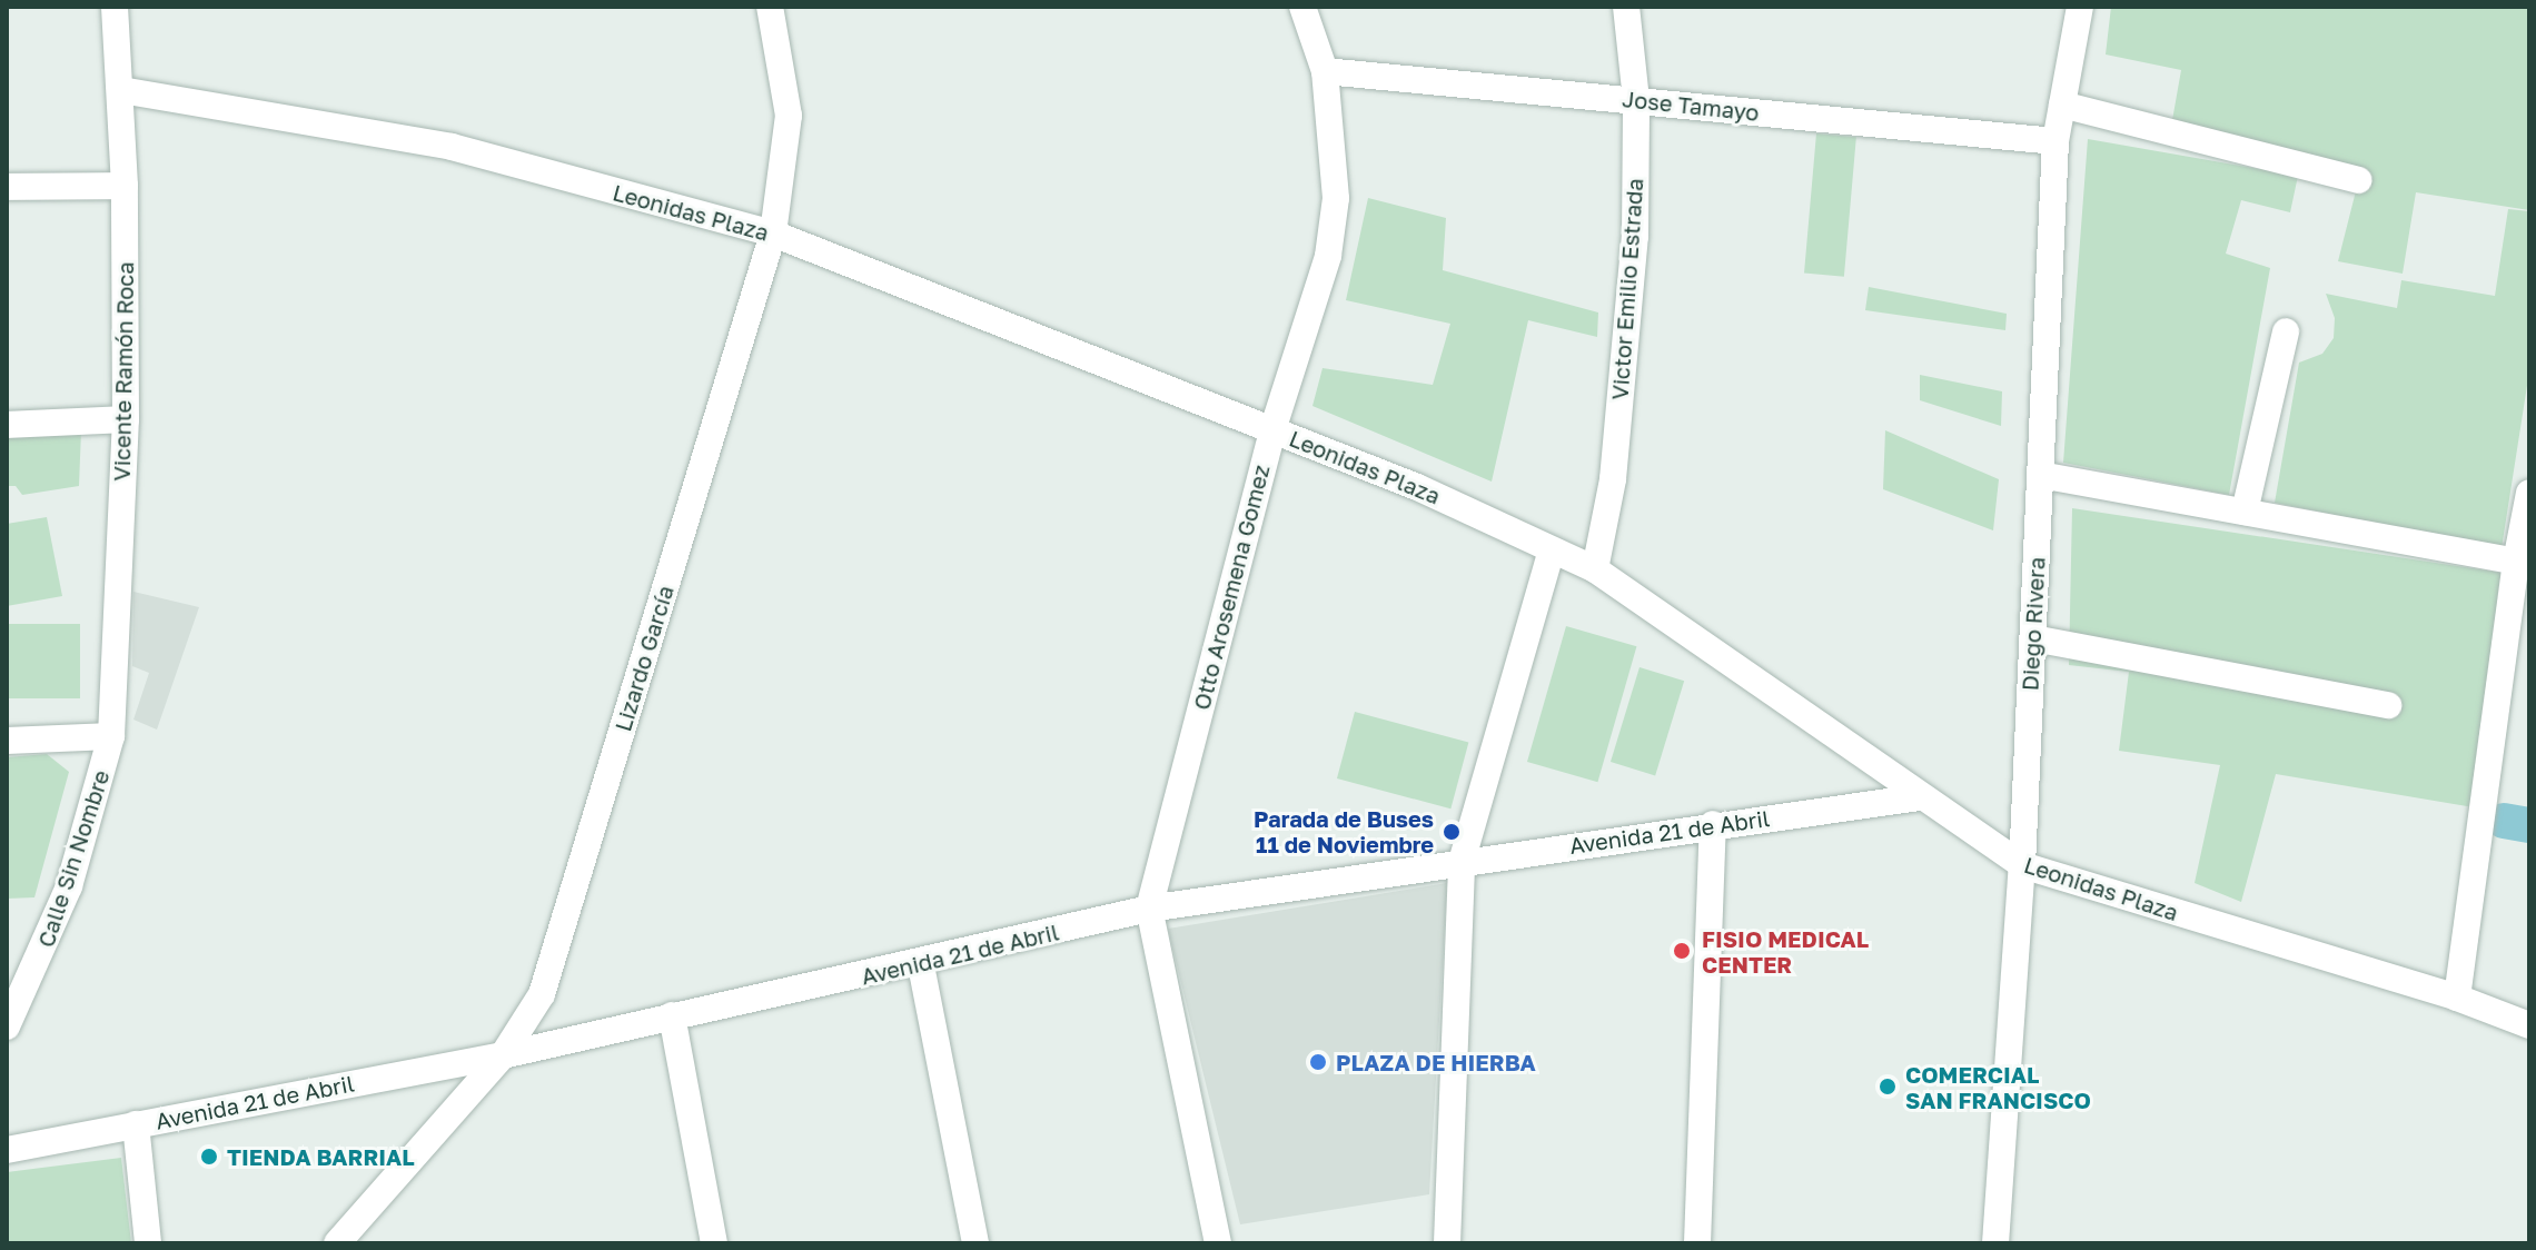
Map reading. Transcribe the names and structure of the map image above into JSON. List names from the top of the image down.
{
  "streets": {
    "street": [
      "Jose Tamayo",
      "Leonidas Plaza",
      "Victor Emilio Estrada",
      "Vicente Ramón Roca",
      "Otto Arosemena Gomez",
      "Diego Rivera",
      "Lizardo García",
      "Avenida 21 de Abril",
      "Calle Sin Nombre"
    ]
  },
  "crossings": [
    ["Jose Tamayo", "Victor Emilio Estrada"],
    ["Jose Tamayo", "Otto Arosemena Gomez"],
    ["Jose Tamayo", "Diego Rivera"],
    ["Leonidas Plaza", "Victor Emilio Estrada"],
    ["Leonidas Plaza", "Vicente Ramón Roca"],
    ["Leonidas Plaza", "Otto Arosemena Gomez"],
    ["Leonidas Plaza", "Diego Rivera"],
    ["Leonidas Plaza", "Lizardo García"],
    ["Leonidas Plaza", "Avenida 21 de Abril"],
    ["Vicente Ramón Roca", "Calle Sin Nombre"],
    ["Otto Arosemena Gomez", "Avenida 21 de Abril"],
    ["Lizardo García", "Avenida 21 de Abril"]
  ],
  "places": [
    "Parada de Buses 11 de Noviembre",
    "FISIO MEDICAL CENTER",
    "PLAZA DE HIERBA",
    "COMERCIAL SAN FRANCISCO",
    "TIENDA BARRIAL"
  ]
}
